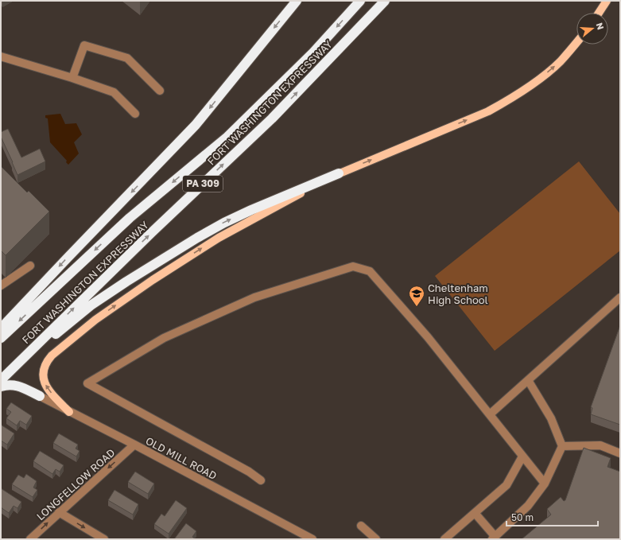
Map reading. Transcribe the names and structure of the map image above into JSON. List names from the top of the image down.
{
  "streets": {
    "highway": ["FORT WASHINGTON EXPRESSWAY", "PA 309"],
    "street": ["OLD MILL ROAD", "LONGFELLOW ROAD"]
  },
  "crossings": [
    ["FORT WASHINGTON EXPRESSWAY", "PA 309"],
    ["OLD MILL ROAD", "LONGFELLOW ROAD"]
  ],
  "places": {
    "school or university": ["Cheltenham High School"]
  },
  "scale_bar": "50 m",
  "north": "right"
}
